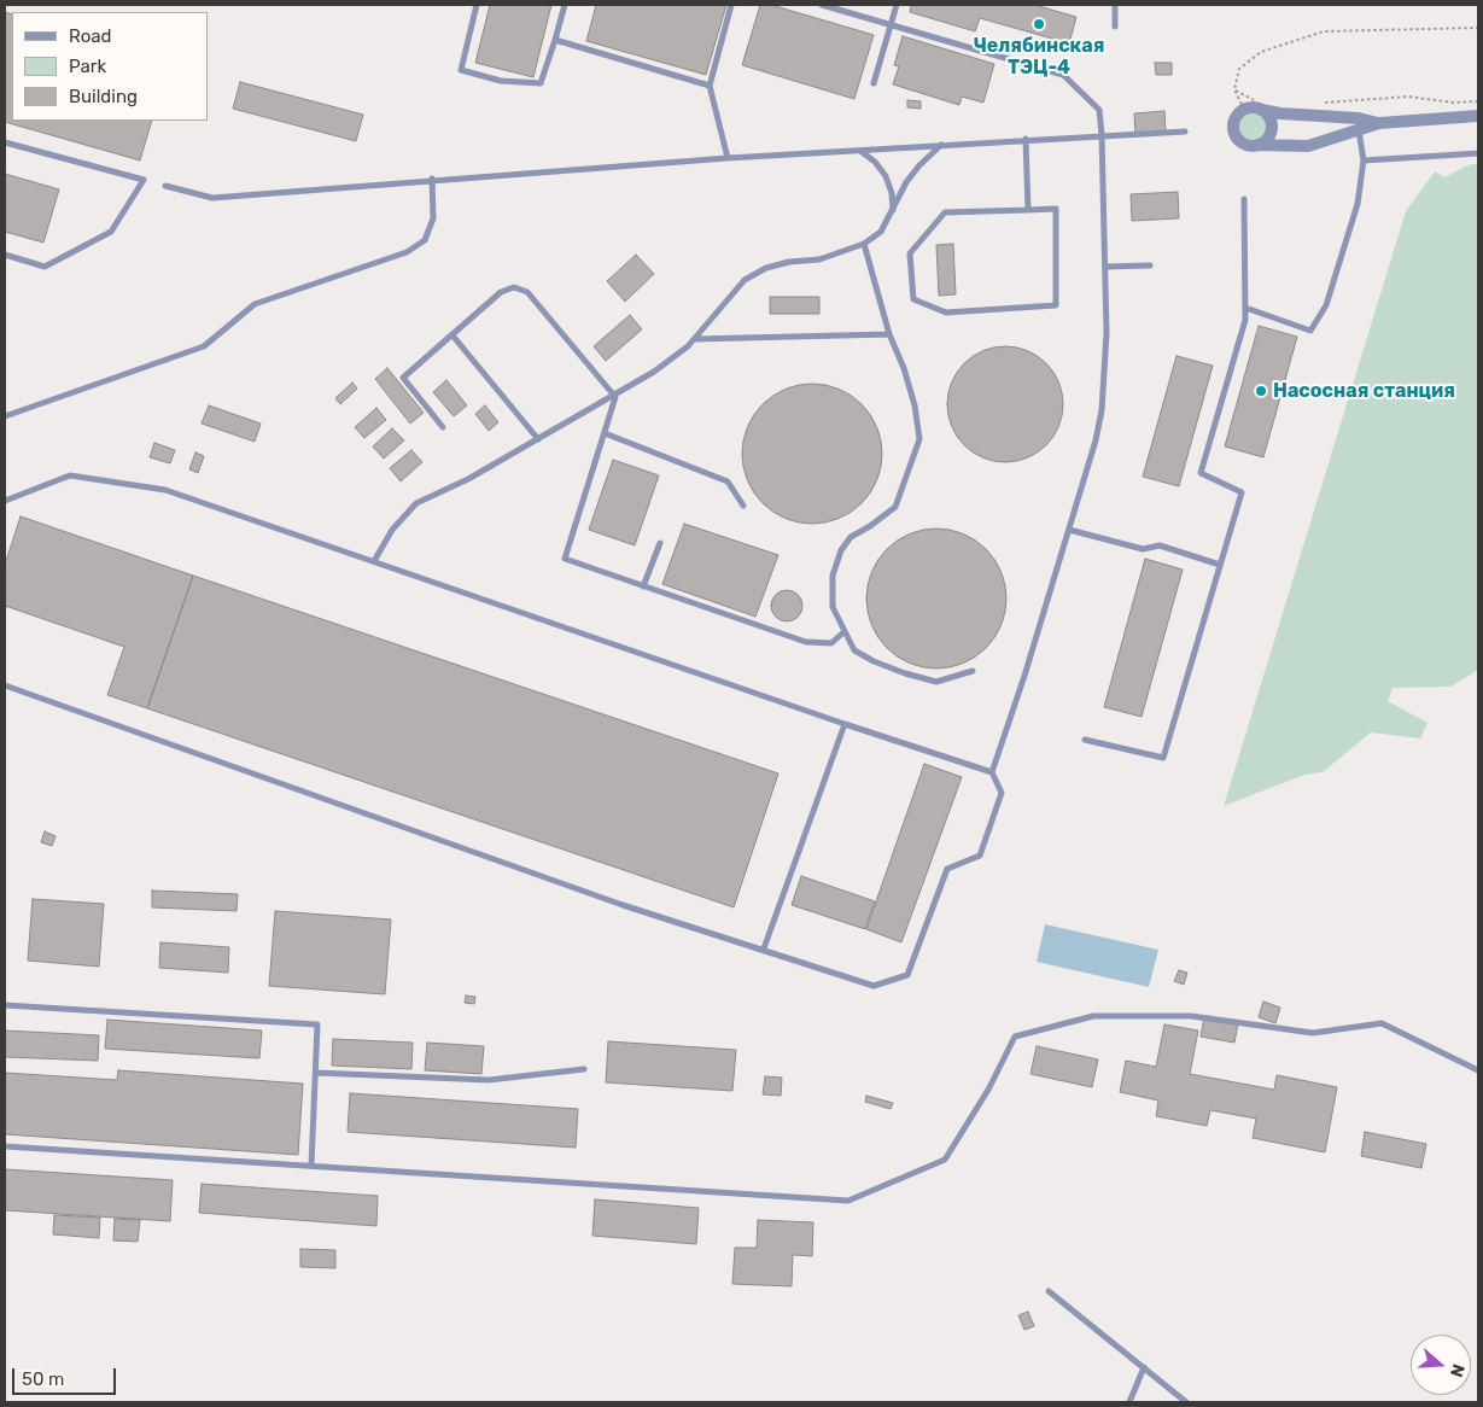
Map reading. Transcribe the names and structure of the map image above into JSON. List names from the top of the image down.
{
  "places": ["Челябинская ТЭЦ-4", "Насосная станция"],
  "legend": ["Road", "Park", "Building"],
  "scale_bar": "50 m",
  "north": "right"
}
